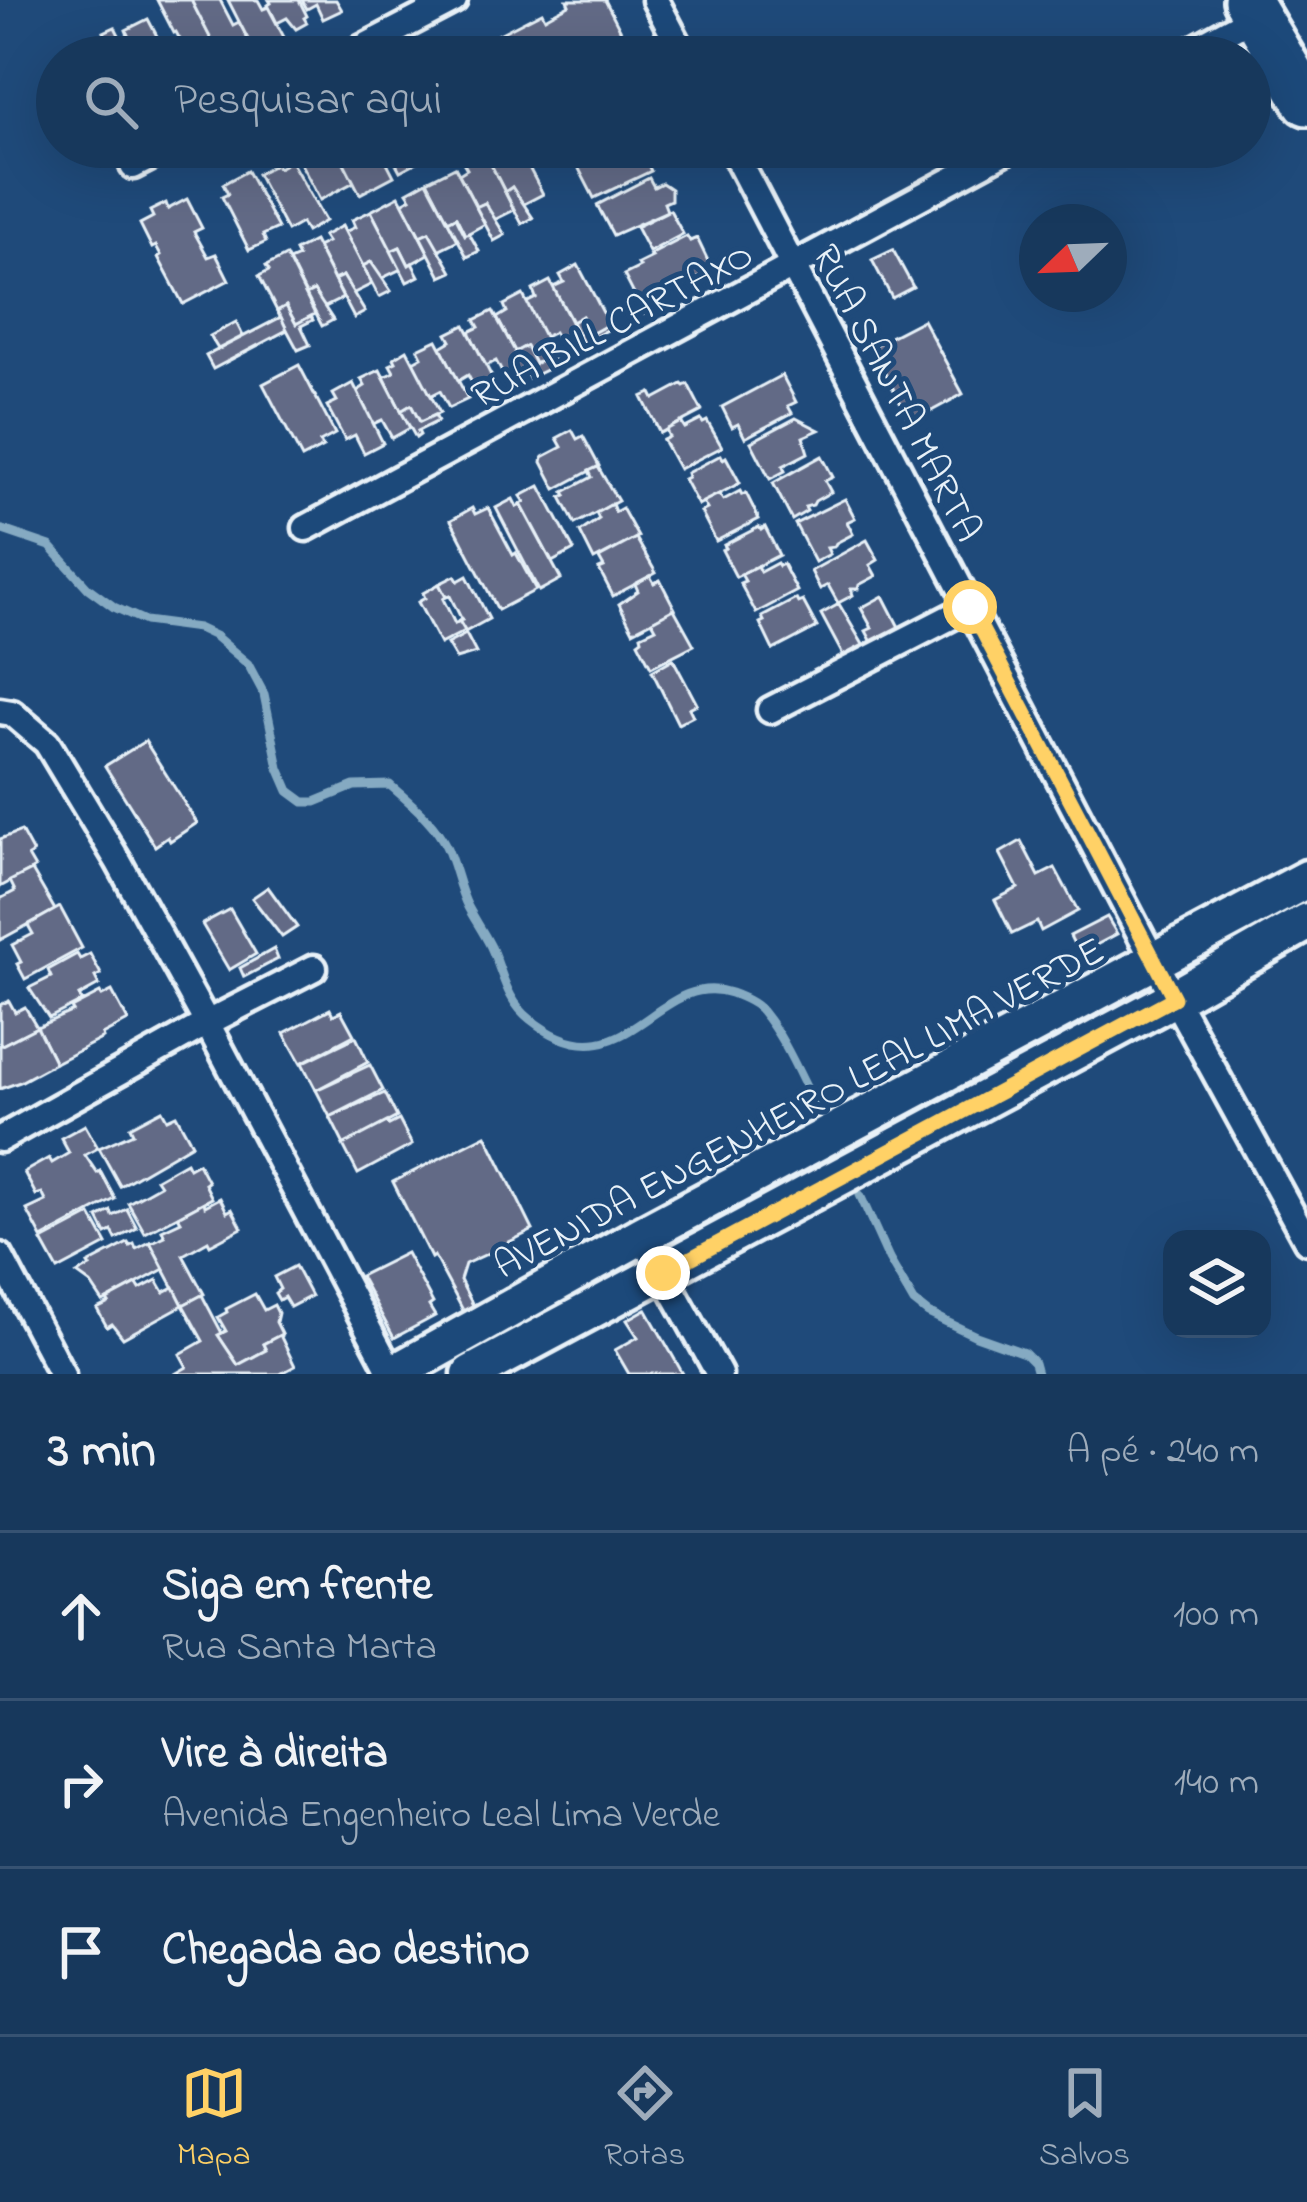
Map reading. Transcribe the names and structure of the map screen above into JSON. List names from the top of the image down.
{
  "streets": {
    "main road": ["AVENIDA ENGENHEIRO LEAL LIMA VERDE"],
    "street": ["RUA BILL CARTAXO", "RUA SANTA MARTA"]
  },
  "crossings": [
    ["RUA BILL CARTAXO", "RUA SANTA MARTA"],
    ["RUA SANTA MARTA", "AVENIDA ENGENHEIRO LEAL LIMA VERDE"]
  ],
  "north": "bottom left",
  "page": {
    "search": "Pesquisar aqui",
    "heading": ["3 min", "A pé · 240 m"],
    "list": [
      ["Siga em frente", "Rua Santa Marta", "100 m"],
      ["Vire à direita", "Avenida Engenheiro Leal Lima Verde", "140 m"],
      "Chegada ao destino"
    ],
    "nav": ["Mapa", "Rotas", "Salvos"]
  }
}
